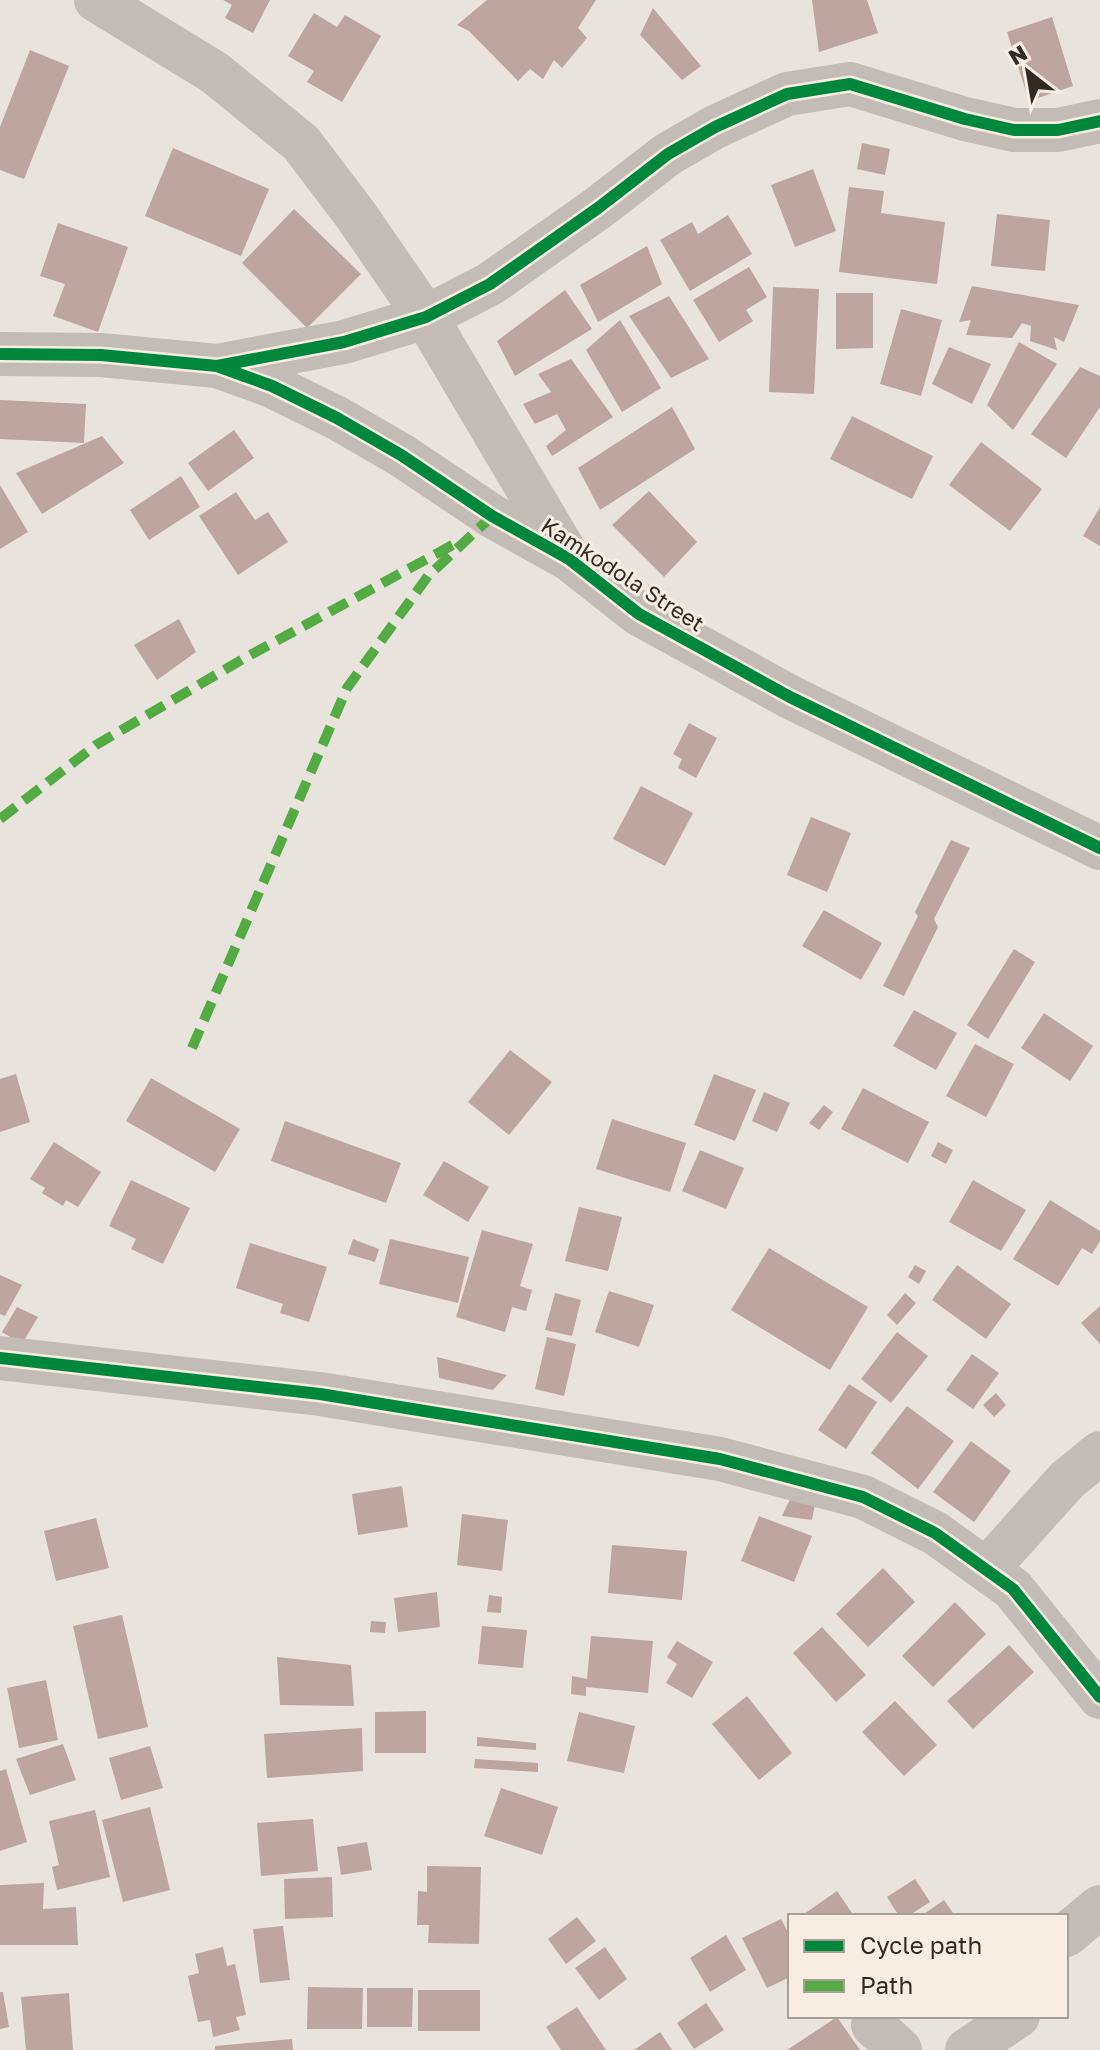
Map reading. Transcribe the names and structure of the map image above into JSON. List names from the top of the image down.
{
  "streets": {
    "street": ["Kamkodola Street"]
  },
  "legend": ["Cycle path", "Path"],
  "north": "top left"
}
